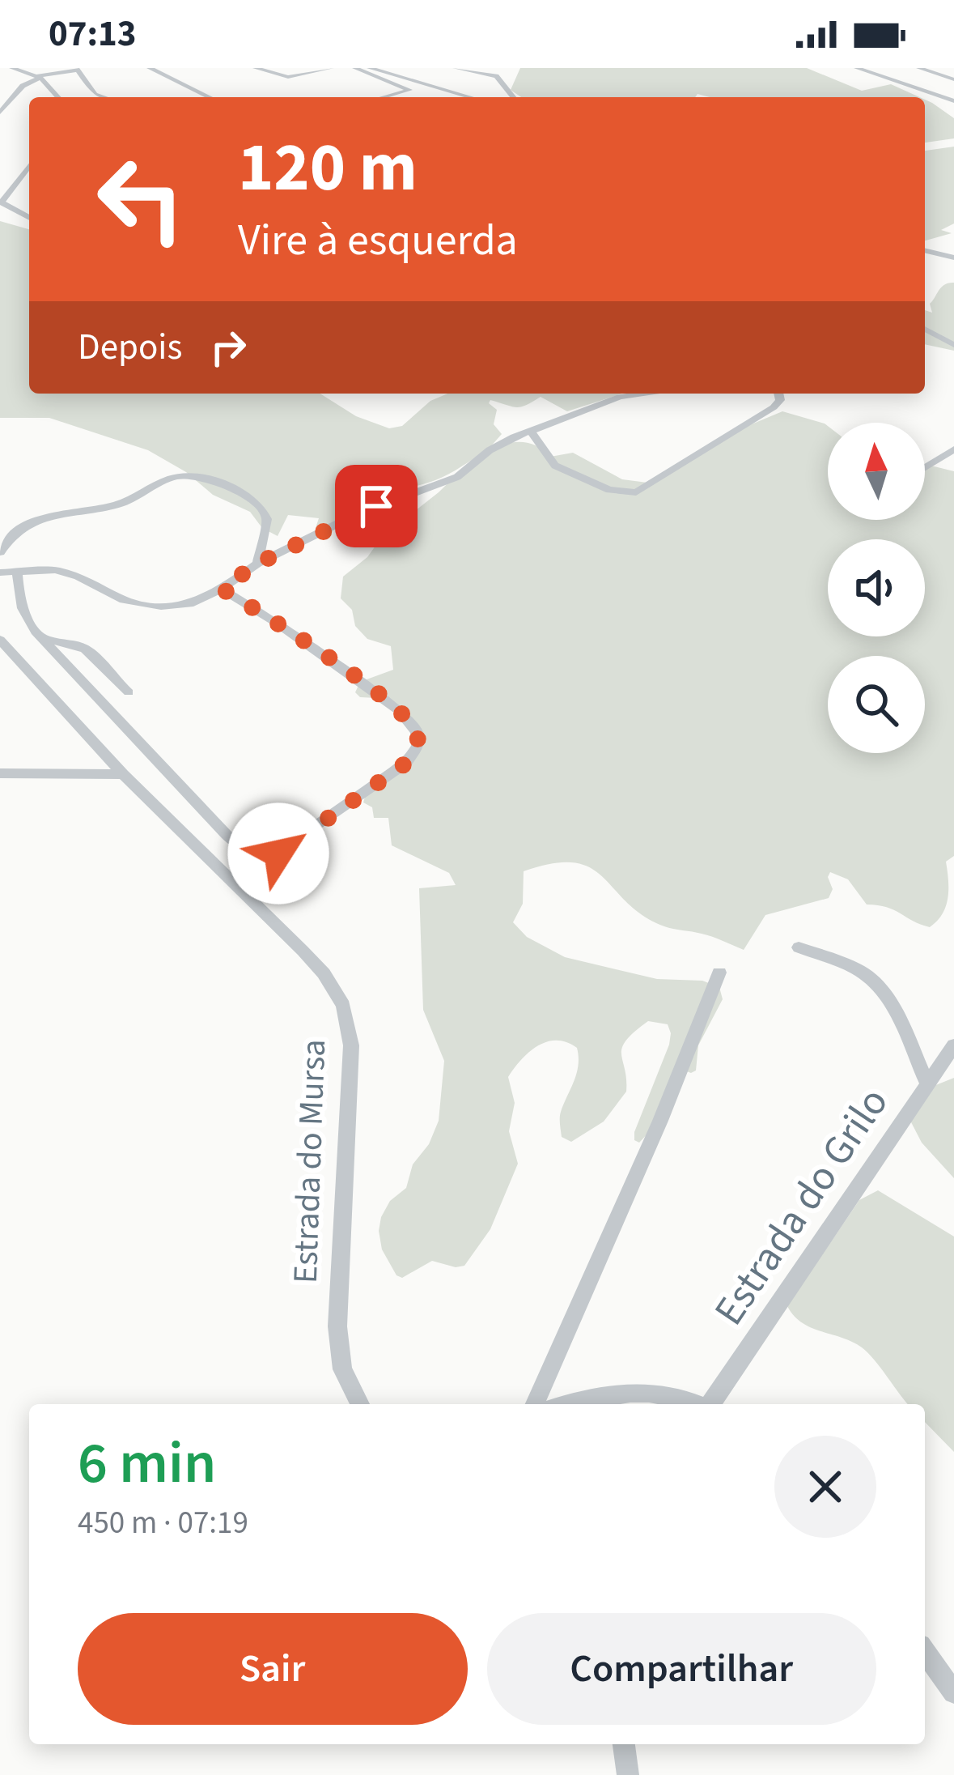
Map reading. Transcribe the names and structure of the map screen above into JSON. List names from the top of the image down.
{
  "streets": {
    "street": ["Estrada do Mursa", "Estrada do Grilo"]
  },
  "north": "top",
  "page": {
    "status": "07:13",
    "turn": ["120 m", "Vire à esquerda"],
    "then": "Depois",
    "heading": ["6 min", "450 m · 07:19"],
    "buttons": ["Sair", "Compartilhar"]
  }
}
